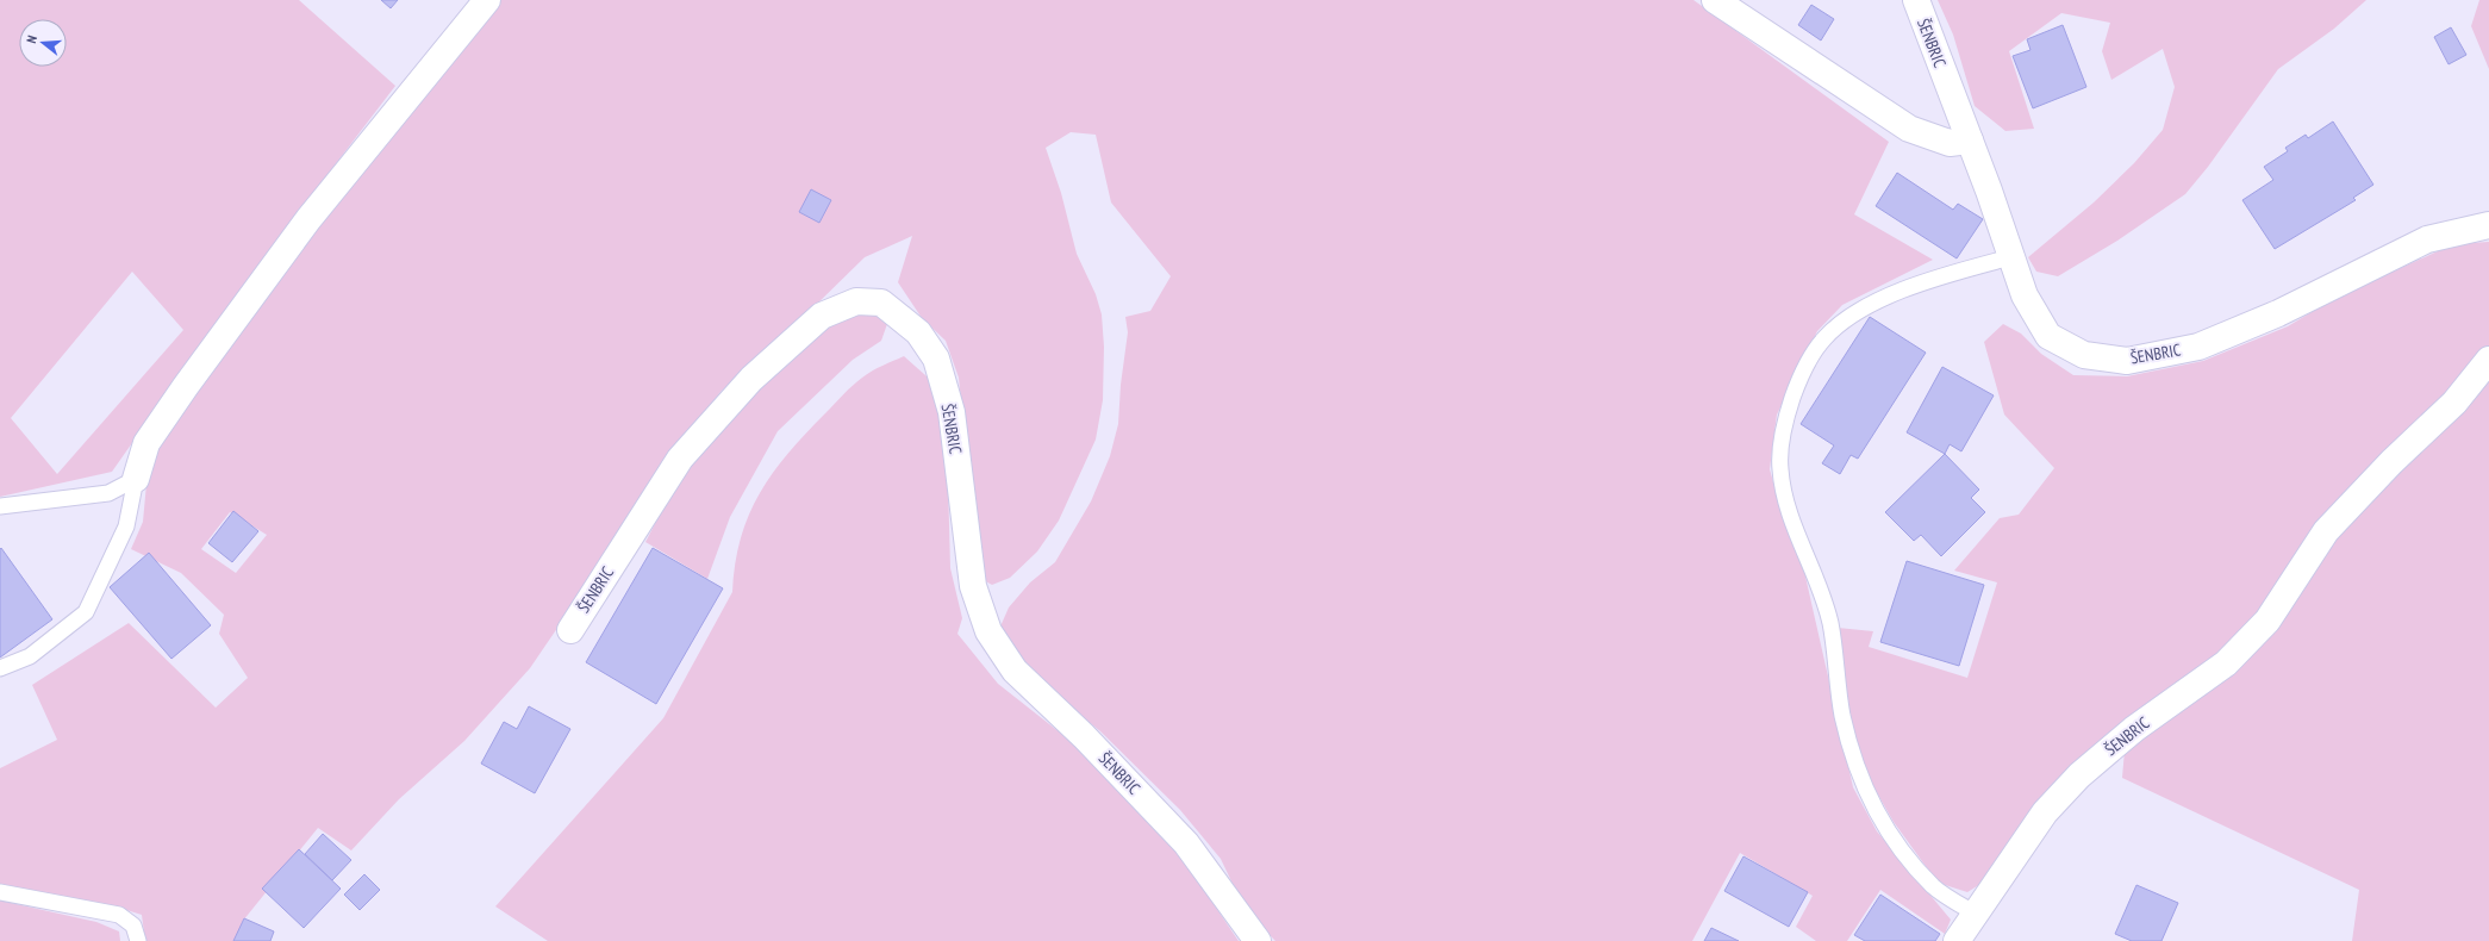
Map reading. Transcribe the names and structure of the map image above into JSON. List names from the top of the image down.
{
  "streets": {
    "street": ["ŠENBRIC"]
  },
  "north": "left"
}
